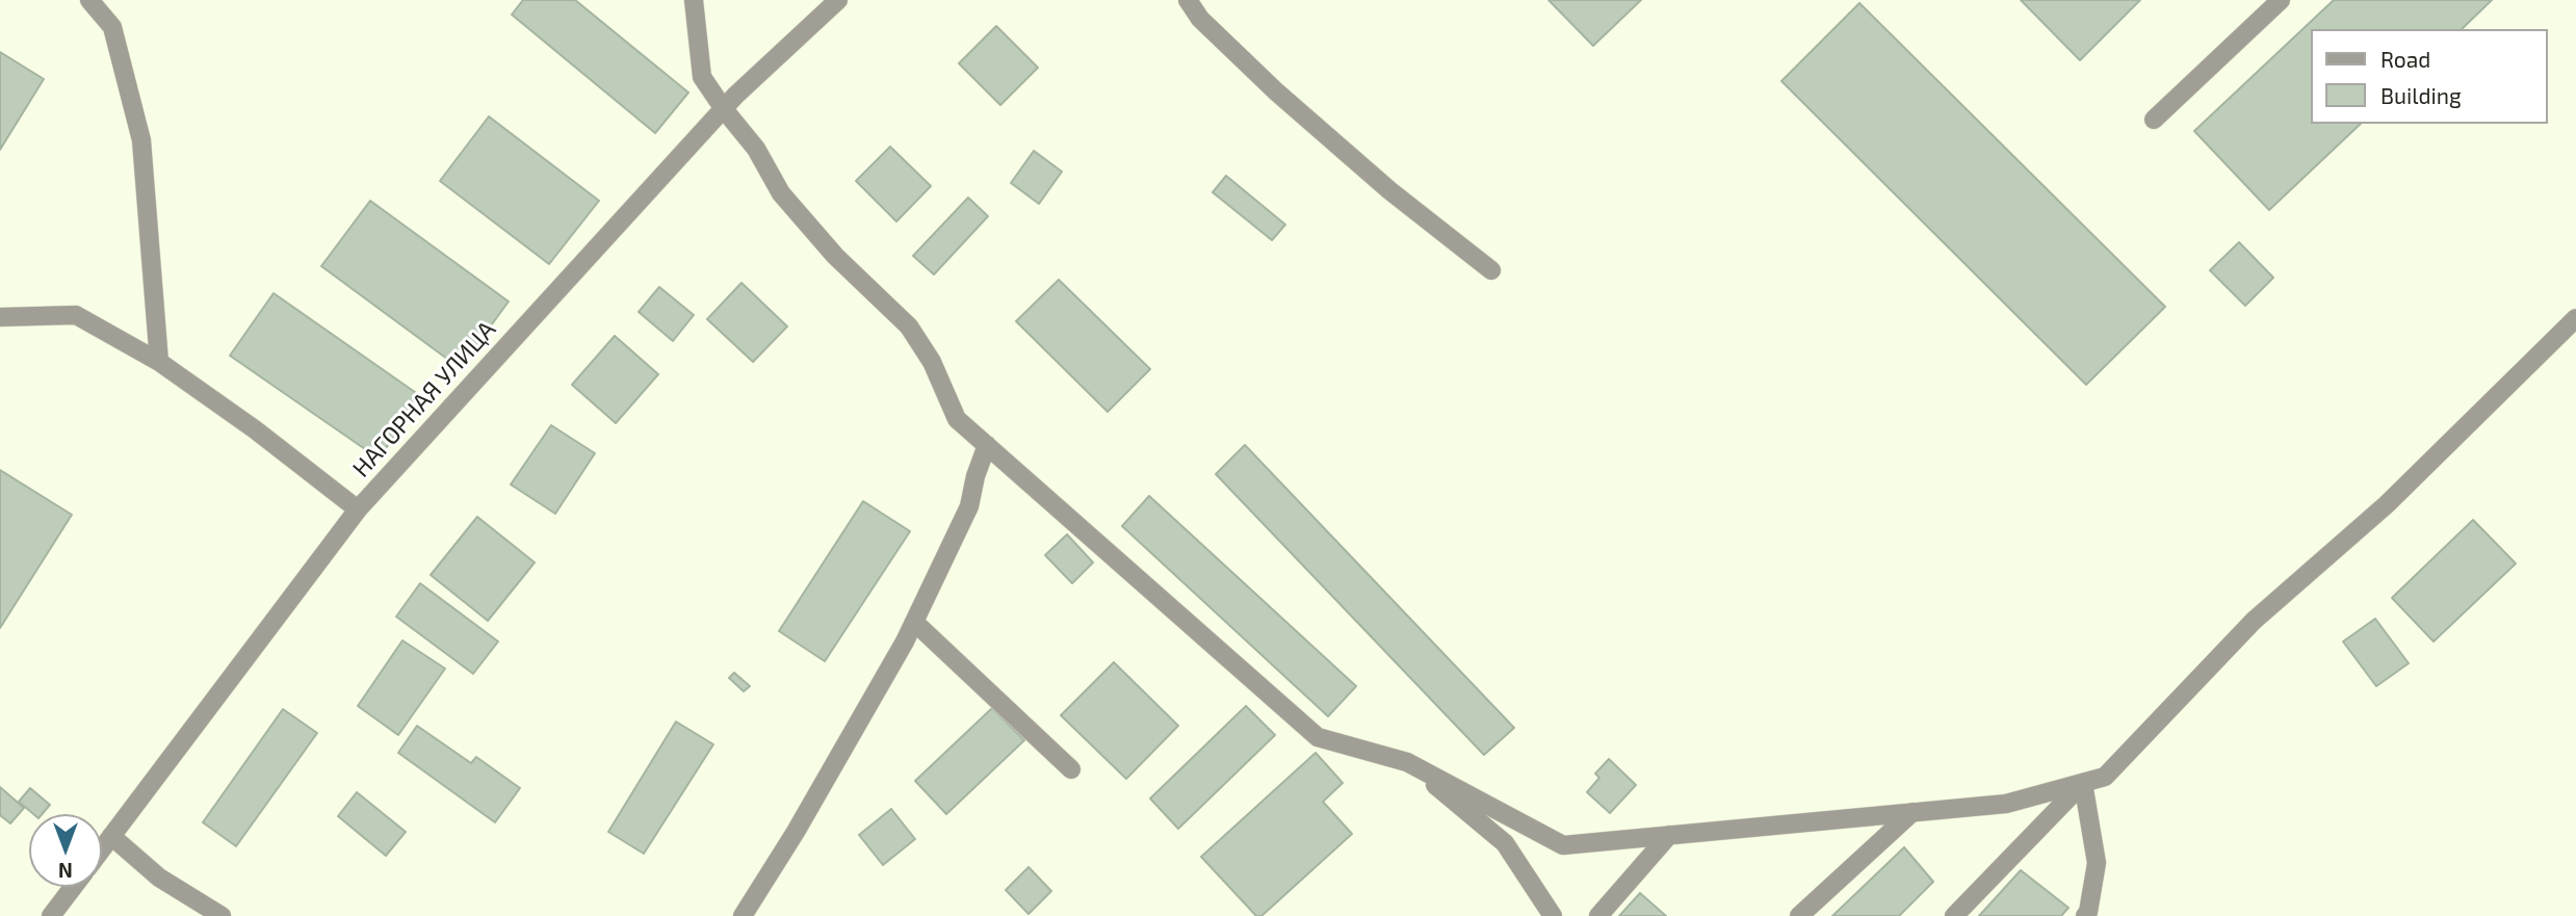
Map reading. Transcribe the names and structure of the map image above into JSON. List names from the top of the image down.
{
  "streets": {
    "street": ["НАГОРНАЯ УЛИЦА"]
  },
  "legend": ["Road", "Building"],
  "north": "bottom"
}
